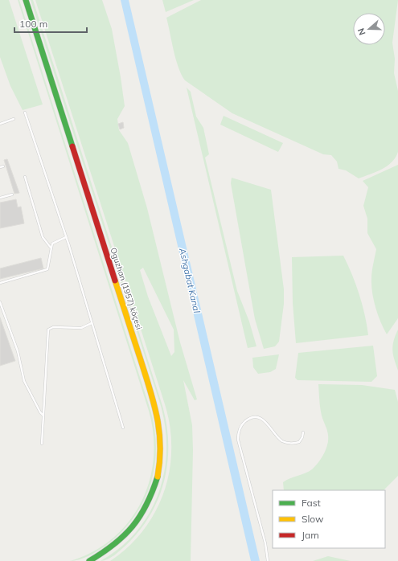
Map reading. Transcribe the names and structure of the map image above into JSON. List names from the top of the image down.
{
  "streets": {
    "main road": ["Oguzhan (1957) köçesi"]
  },
  "water": ["Ashgabat Kanal"],
  "legend": ["Fast", "Slow", "Jam"],
  "scale_bar": "100 m",
  "north": "left"
}
